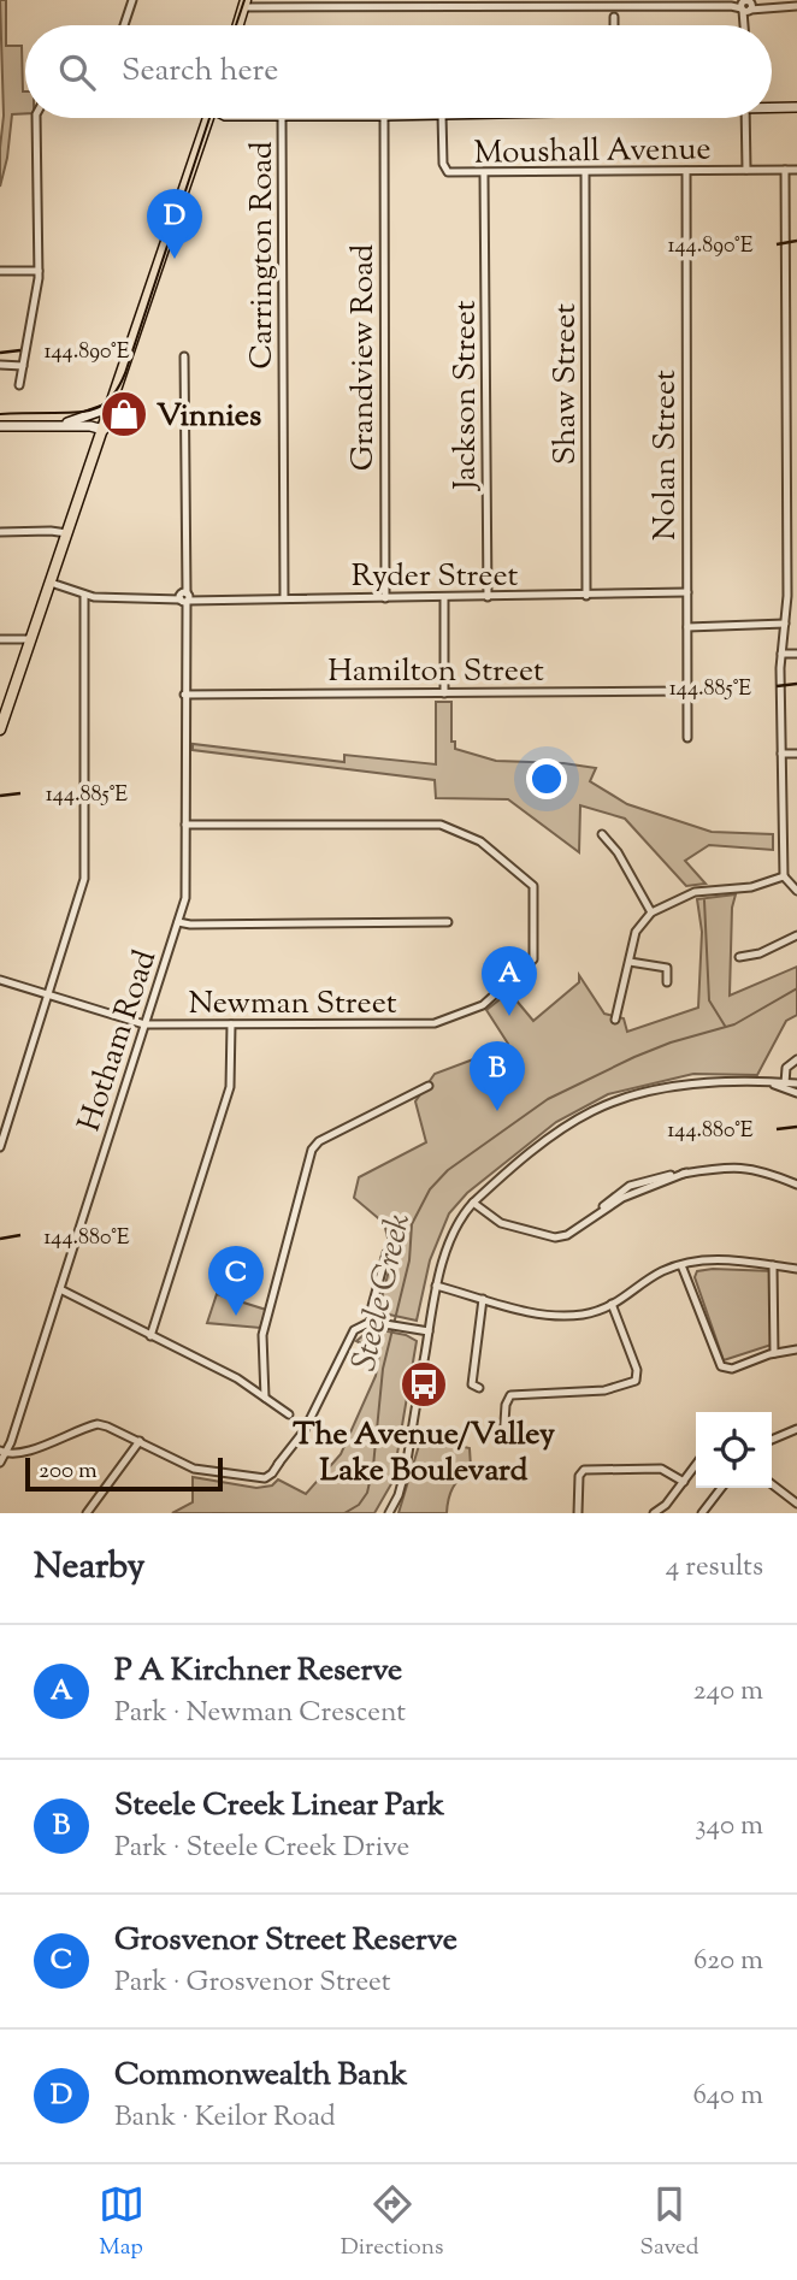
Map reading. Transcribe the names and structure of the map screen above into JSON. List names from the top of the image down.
{
  "streets": {
    "street": [
      "Moushall Avenue",
      "Carrington Road",
      "Grandview Road",
      "Shaw Street",
      "Jackson Street",
      "Nolan Street",
      "Ryder Street",
      "Hamilton Street",
      "Newman Street",
      "Hotham Road"
    ]
  },
  "crossings": [
    ["Moushall Avenue", "Shaw Street"],
    ["Moushall Avenue", "Jackson Street"],
    ["Moushall Avenue", "Nolan Street"],
    ["Carrington Road", "Ryder Street"],
    ["Grandview Road", "Ryder Street"],
    ["Shaw Street", "Ryder Street"],
    ["Jackson Street", "Ryder Street"],
    ["Nolan Street", "Ryder Street"],
    ["Nolan Street", "Hamilton Street"],
    ["Ryder Street", "Hotham Road"],
    ["Hamilton Street", "Hotham Road"],
    ["Newman Street", "Hotham Road"]
  ],
  "water": ["Steele Creek"],
  "places": {
    "shop": ["Vinnies"],
    "bus stop": ["The Avenue/Valley Lake Boulevard"]
  },
  "scale_bar": "200 m",
  "page": {
    "search": "Search here",
    "pins": [
      "D",
      "A",
      "B",
      "C"
    ],
    "scale": "200 m",
    "heading": ["Nearby", "4 results"],
    "list": [
      {
        "mark": "A",
        "name": "P A Kirchner Reserve",
        "note": "Park · Newman Crescent",
        "value": "240 m"
      },
      {
        "mark": "B",
        "name": "Steele Creek Linear Park",
        "note": "Park · Steele Creek Drive",
        "value": "340 m"
      },
      {
        "mark": "C",
        "name": "Grosvenor Street Reserve",
        "note": "Park · Grosvenor Street",
        "value": "620 m"
      },
      {
        "mark": "D",
        "name": "Commonwealth Bank",
        "note": "Bank · Keilor Road",
        "value": "640 m"
      }
    ],
    "nav": ["Map", "Directions", "Saved"]
  },
  "coordinates": ["144.890°E", "144.885°E", "144.880°E"]
}
